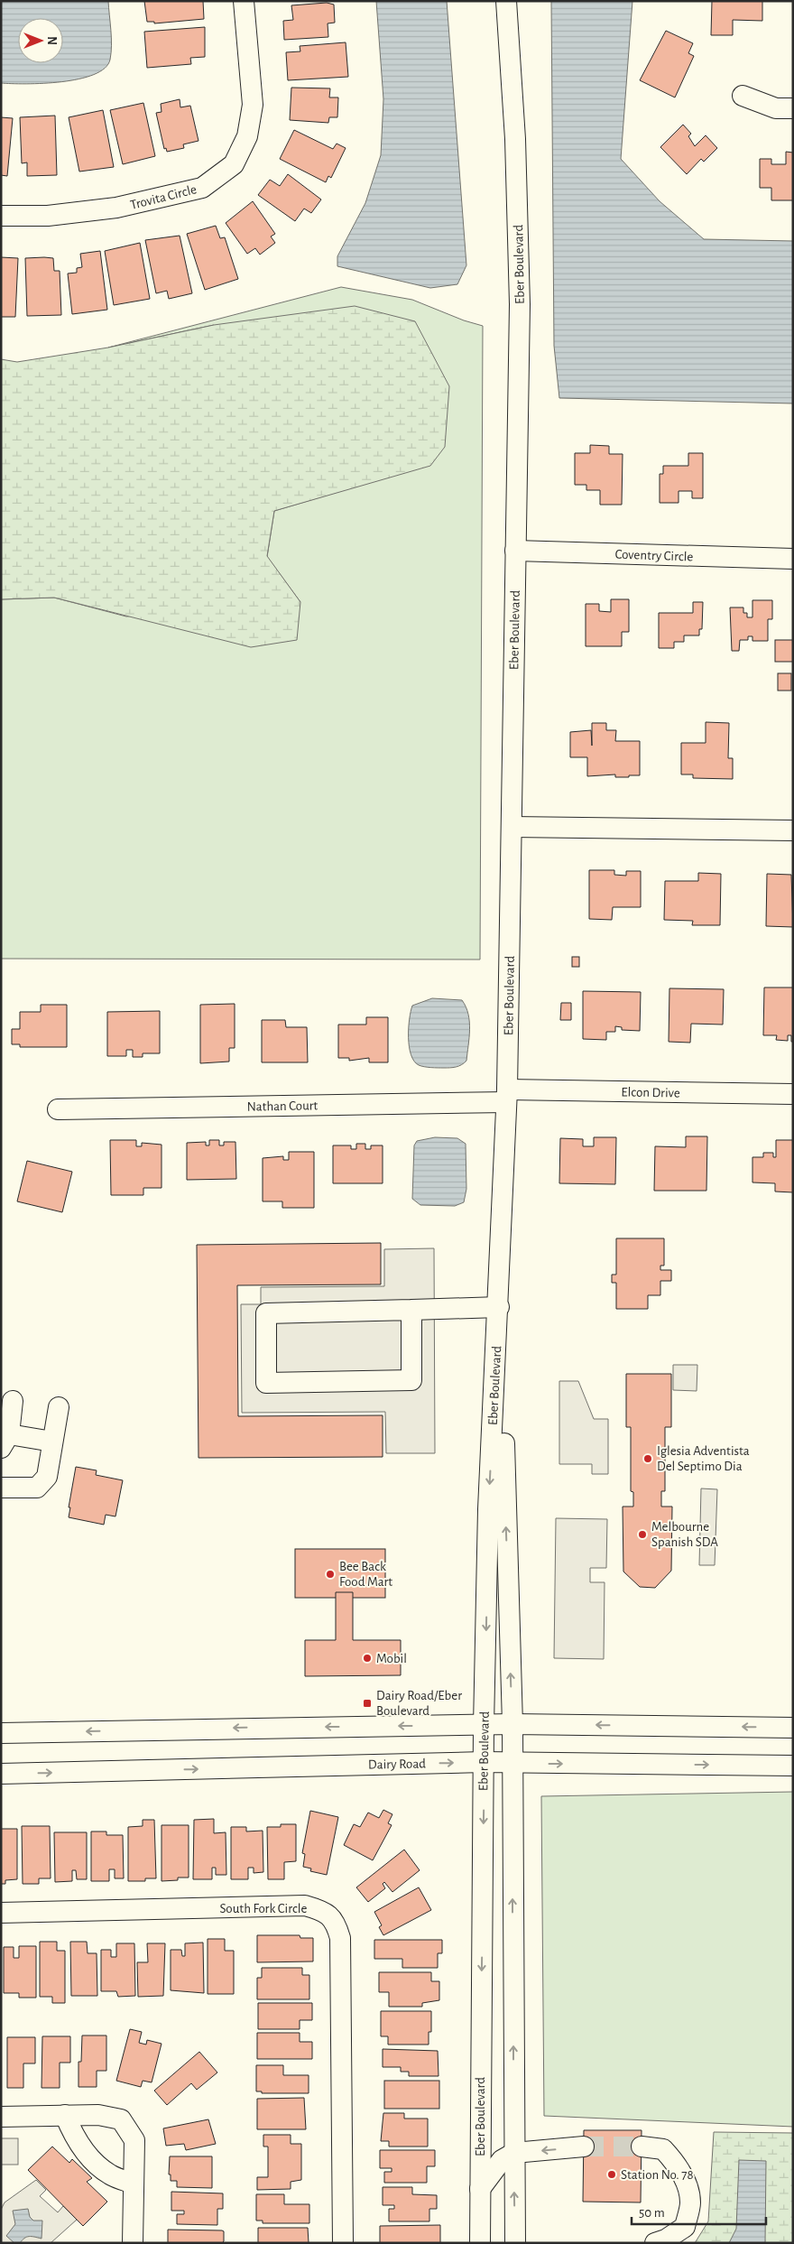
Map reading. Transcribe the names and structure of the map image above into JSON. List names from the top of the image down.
{
  "streets": {
    "street": [
      "Trovita Circle",
      "Eber Boulevard",
      "Coventry Circle",
      "Elcon Drive",
      "Nathan Court",
      "Dairy Road",
      "South Fork Circle"
    ]
  },
  "crossings": [
    ["Eber Boulevard", "Coventry Circle"],
    ["Eber Boulevard", "Elcon Drive"],
    ["Eber Boulevard", "Nathan Court"],
    ["Eber Boulevard", "Dairy Road"],
    ["Elcon Drive", "Nathan Court"]
  ],
  "places": {
    "other": [
      "Iglesia Adventista Del Septimo Dia",
      "Melbourne Spanish SDA",
      "Bee Back Food Mart",
      "Mobil",
      "Station No. 78"
    ],
    "transit": ["Dairy Road/Eber Boulevard"]
  },
  "scale_bar": "50 m",
  "north": "right"
}
